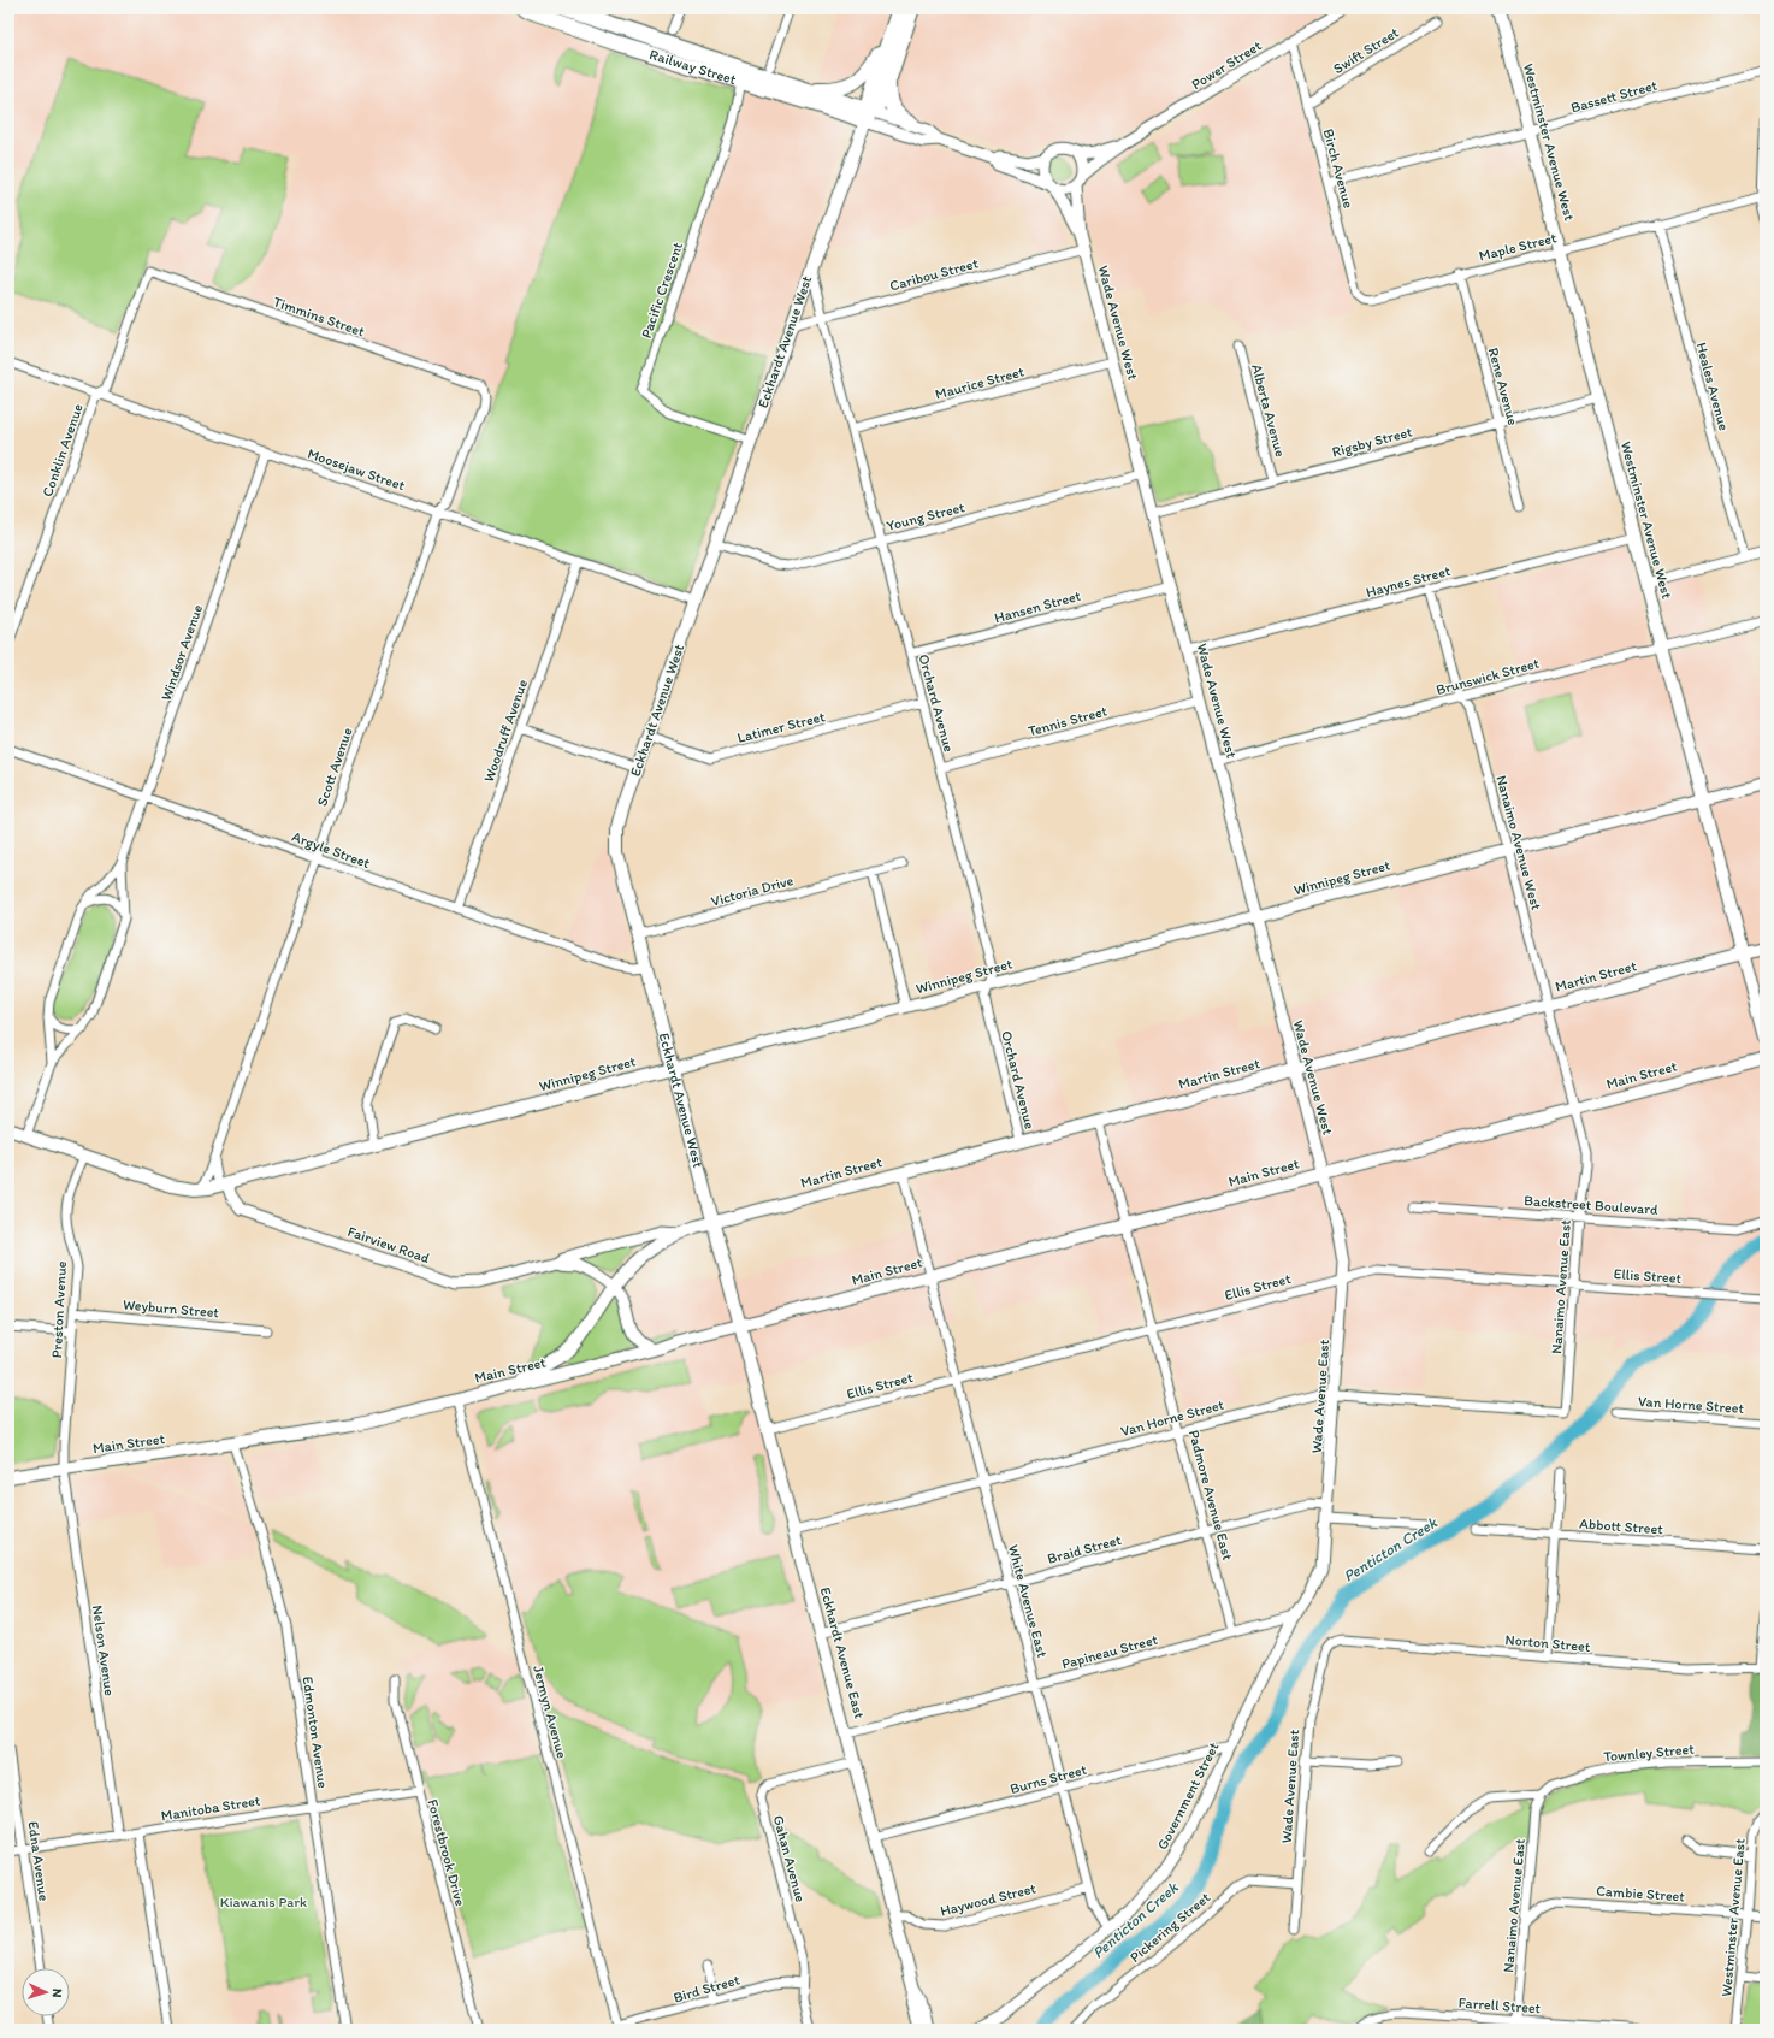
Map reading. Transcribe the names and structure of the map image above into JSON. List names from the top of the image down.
{
  "streets": {
    "highway": ["Railway Street", "Eckhardt Avenue West"],
    "main road": [
      "Westminster Avenue West",
      "Winnipeg Street",
      "Martin Street",
      "Main Street",
      "Eckhardt Avenue East"
    ],
    "street": [
      "Swift Street",
      "Power Street",
      "Bassett Street",
      "Birch Avenue",
      "Maple Street",
      "Caribou Street",
      "Pacific Crescent",
      "Timmins Street",
      "Wade Avenue West",
      "Maurice Street",
      "Rene Avenue",
      "Heales Avenue",
      "Alberta Avenue",
      "Rigsby Street",
      "Conklin Avenue",
      "Moosejaw Street",
      "Young Street",
      "Haynes Street",
      "Hansen Street",
      "Windsor Avenue",
      "Brunswick Street",
      "Orchard Avenue",
      "Tennis Street",
      "Latimer Street",
      "Woodruff Avenue",
      "Scott Avenue",
      "Nanaimo Avenue West",
      "Argyle Street",
      "Victoria Drive",
      "Backstreet Boulevard",
      "Fairview Road",
      "Ellis Street",
      "Nanaimo Avenue East",
      "Weyburn Street",
      "Preston Avenue",
      "Wade Avenue East",
      "Van Horne Street",
      "Padmore Avenue East",
      "Abbott Street",
      "Braid Street",
      "White Avenue East",
      "Norton Street",
      "Nelson Avenue",
      "Papineau Street",
      "Jermyn Avenue",
      "Edmonton Avenue",
      "Townley Street",
      "Burns Street",
      "Government Street",
      "Manitoba Street",
      "Forestbrook Drive",
      "Gahan Avenue",
      "Edna Avenue",
      "Cambie Street",
      "Haywood Street",
      "Westminster Avenue East",
      "Pickering Street",
      "Bird Street",
      "Farrell Street"
    ]
  },
  "crossings": [
    ["Swift Street", "Birch Avenue"],
    ["Power Street", "Birch Avenue"],
    ["Power Street", "Wade Avenue West"],
    ["Railway Street", "Pacific Crescent"],
    ["Railway Street", "Eckhardt Avenue West"],
    ["Bassett Street", "Westminster Avenue West"],
    ["Bassett Street", "Birch Avenue"],
    ["Westminster Avenue West", "Maple Street"],
    ["Westminster Avenue West", "Rigsby Street"],
    ["Westminster Avenue West", "Haynes Street"],
    ["Westminster Avenue West", "Brunswick Street"],
    ["Westminster Avenue West", "Winnipeg Street"],
    ["Westminster Avenue West", "Martin Street"],
    ["Birch Avenue", "Maple Street"],
    ["Maple Street", "Rene Avenue"],
    ["Maple Street", "Heales Avenue"],
    ["Caribou Street", "Wade Avenue West"],
    ["Caribou Street", "Eckhardt Avenue West"],
    ["Caribou Street", "Orchard Avenue"],
    ["Pacific Crescent", "Eckhardt Avenue West"],
    ["Timmins Street", "Conklin Avenue"],
    ["Timmins Street", "Scott Avenue"],
    ["Wade Avenue West", "Maurice Street"],
    ["Wade Avenue West", "Rigsby Street"],
    ["Wade Avenue West", "Young Street"],
    ["Wade Avenue West", "Haynes Street"],
    ["Wade Avenue West", "Hansen Street"],
    ["Wade Avenue West", "Brunswick Street"],
    ["Wade Avenue West", "Tennis Street"],
    ["Wade Avenue West", "Winnipeg Street"],
    ["Wade Avenue West", "Martin Street"],
    ["Wade Avenue West", "Main Street"],
    ["Wade Avenue West", "Wade Avenue East"],
    ["Eckhardt Avenue West", "Moosejaw Street"],
    ["Eckhardt Avenue West", "Young Street"],
    ["Eckhardt Avenue West", "Orchard Avenue"],
    ["Eckhardt Avenue West", "Latimer Street"],
    ["Eckhardt Avenue West", "Argyle Street"],
    ["Eckhardt Avenue West", "Winnipeg Street"],
    ["Eckhardt Avenue West", "Victoria Drive"],
    ["Eckhardt Avenue West", "Martin Street"],
    ["Eckhardt Avenue West", "Main Street"],
    ["Eckhardt Avenue West", "Eckhardt Avenue East"],
    ["Maurice Street", "Orchard Avenue"],
    ["Rene Avenue", "Rigsby Street"],
    ["Alberta Avenue", "Rigsby Street"],
    ["Conklin Avenue", "Moosejaw Street"],
    ["Moosejaw Street", "Windsor Avenue"],
    ["Moosejaw Street", "Woodruff Avenue"],
    ["Moosejaw Street", "Scott Avenue"],
    ["Young Street", "Orchard Avenue"],
    ["Haynes Street", "Nanaimo Avenue West"],
    ["Hansen Street", "Orchard Avenue"],
    ["Windsor Avenue", "Argyle Street"],
    ["Brunswick Street", "Nanaimo Avenue West"],
    ["Orchard Avenue", "Tennis Street"],
    ["Orchard Avenue", "Latimer Street"],
    ["Orchard Avenue", "Winnipeg Street"],
    ["Orchard Avenue", "Martin Street"],
    ["Woodruff Avenue", "Argyle Street"],
    ["Scott Avenue", "Argyle Street"],
    ["Scott Avenue", "Winnipeg Street"],
    ["Scott Avenue", "Fairview Road"],
    ["Nanaimo Avenue West", "Winnipeg Street"],
    ["Nanaimo Avenue West", "Martin Street"],
    ["Nanaimo Avenue West", "Main Street"],
    ["Nanaimo Avenue West", "Nanaimo Avenue East"],
    ["Winnipeg Street", "Fairview Road"],
    ["Winnipeg Street", "Preston Avenue"],
    ["Martin Street", "Main Street"],
    ["Martin Street", "Fairview Road"],
    ["Martin Street", "Padmore Avenue East"],
    ["Martin Street", "White Avenue East"],
    ["Main Street", "Nanaimo Avenue East"],
    ["Main Street", "Preston Avenue"],
    ["Main Street", "Wade Avenue East"],
    ["Main Street", "Padmore Avenue East"],
    ["Main Street", "White Avenue East"],
    ["Main Street", "Nelson Avenue"],
    ["Main Street", "Eckhardt Avenue East"],
    ["Main Street", "Jermyn Avenue"],
    ["Main Street", "Edmonton Avenue"],
    ["Backstreet Boulevard", "Nanaimo Avenue East"],
    ["Ellis Street", "Nanaimo Avenue East"],
    ["Ellis Street", "Wade Avenue East"],
    ["Ellis Street", "Padmore Avenue East"],
    ["Ellis Street", "White Avenue East"],
    ["Ellis Street", "Eckhardt Avenue East"],
    ["Nanaimo Avenue East", "Van Horne Street"],
    ["Nanaimo Avenue East", "Townley Street"],
    ["Nanaimo Avenue East", "Cambie Street"],
    ["Nanaimo Avenue East", "Farrell Street"],
    ["Weyburn Street", "Preston Avenue"],
    ["Preston Avenue", "Nelson Avenue"],
    ["Wade Avenue East", "Van Horne Street"],
    ["Wade Avenue East", "Braid Street"],
    ["Wade Avenue East", "Norton Street"],
    ["Wade Avenue East", "Papineau Street"],
    ["Wade Avenue East", "Government Street"],
    ["Wade Avenue East", "Pickering Street"],
    ["Van Horne Street", "Padmore Avenue East"],
    ["Van Horne Street", "White Avenue East"],
    ["Van Horne Street", "Eckhardt Avenue East"],
    ["Padmore Avenue East", "Braid Street"],
    ["Padmore Avenue East", "Papineau Street"],
    ["Braid Street", "White Avenue East"],
    ["Braid Street", "Eckhardt Avenue East"],
    ["White Avenue East", "Papineau Street"],
    ["White Avenue East", "Burns Street"],
    ["White Avenue East", "Government Street"],
    ["White Avenue East", "Haywood Street"],
    ["Nelson Avenue", "Manitoba Street"],
    ["Papineau Street", "Eckhardt Avenue East"],
    ["Papineau Street", "Government Street"],
    ["Eckhardt Avenue East", "Burns Street"],
    ["Eckhardt Avenue East", "Gahan Avenue"],
    ["Eckhardt Avenue East", "Haywood Street"],
    ["Jermyn Avenue", "Bird Street"],
    ["Edmonton Avenue", "Manitoba Street"],
    ["Burns Street", "Government Street"],
    ["Manitoba Street", "Forestbrook Drive"],
    ["Manitoba Street", "Edna Avenue"],
    ["Gahan Avenue", "Bird Street"],
    ["Cambie Street", "Westminster Avenue East"]
  ],
  "water": ["Penticton Creek"],
  "parks": ["Kiawanis Park"],
  "north": "right"
}
